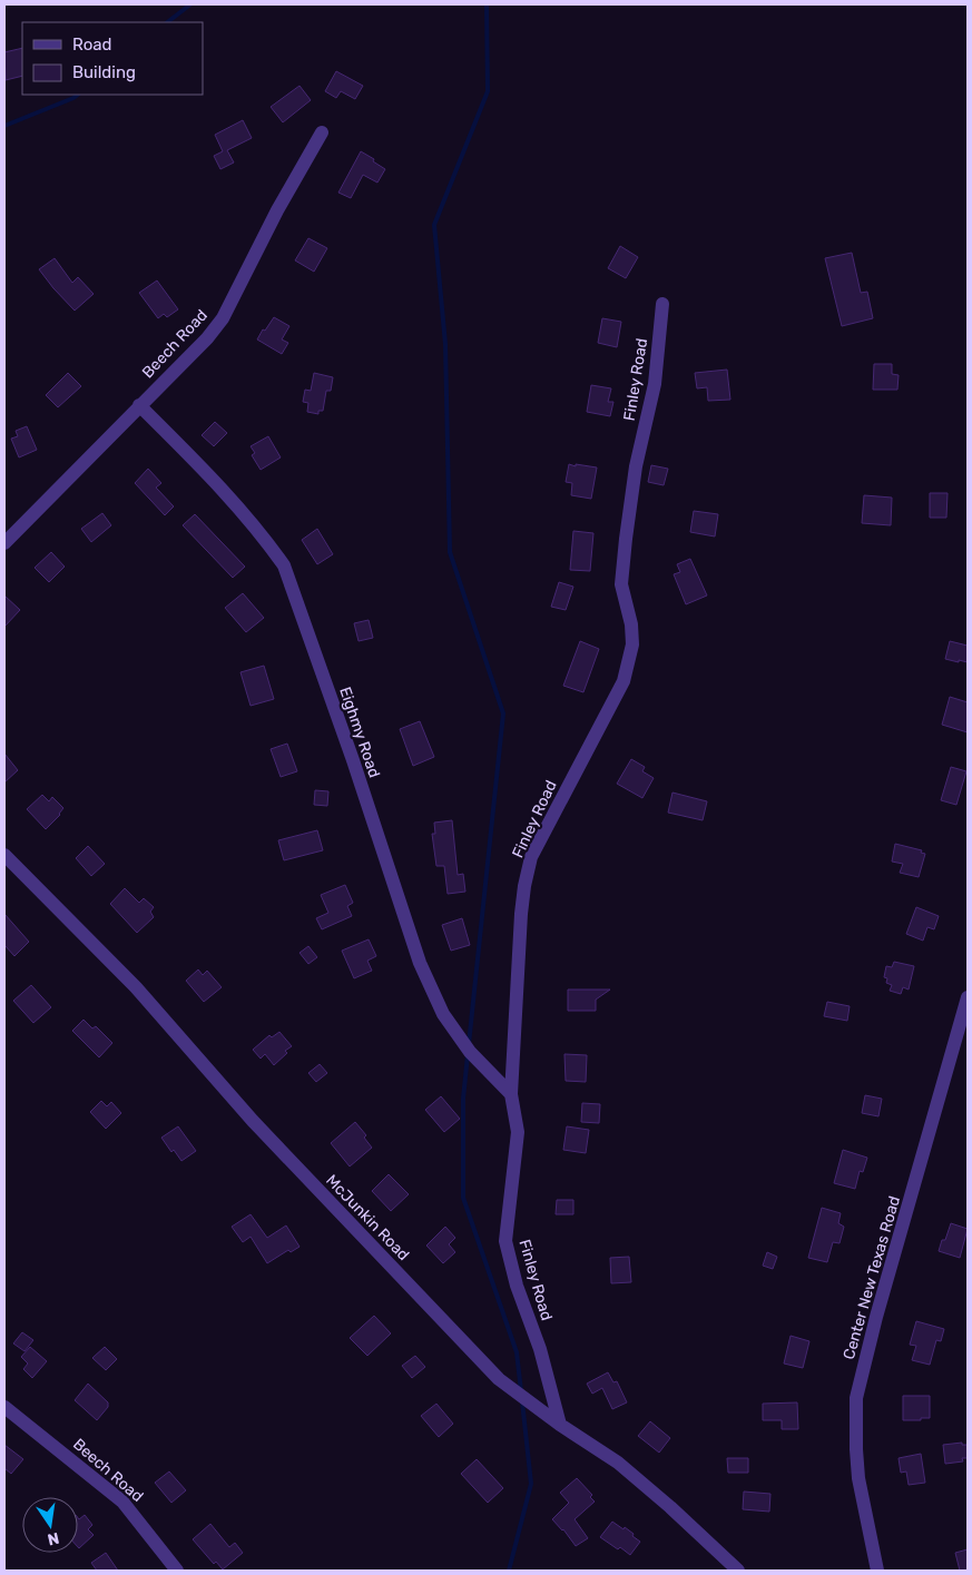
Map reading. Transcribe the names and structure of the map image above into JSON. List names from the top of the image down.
{
  "streets": {
    "street": [
      "Beech Road",
      "Finley Road",
      "Eighmy Road",
      "McJunkin Road",
      "Center New Texas Road"
    ]
  },
  "crossings": [
    ["Beech Road", "Eighmy Road"],
    ["Finley Road", "Eighmy Road"],
    ["Finley Road", "McJunkin Road"]
  ],
  "legend": ["Road", "Building"],
  "north": "bottom"
}
